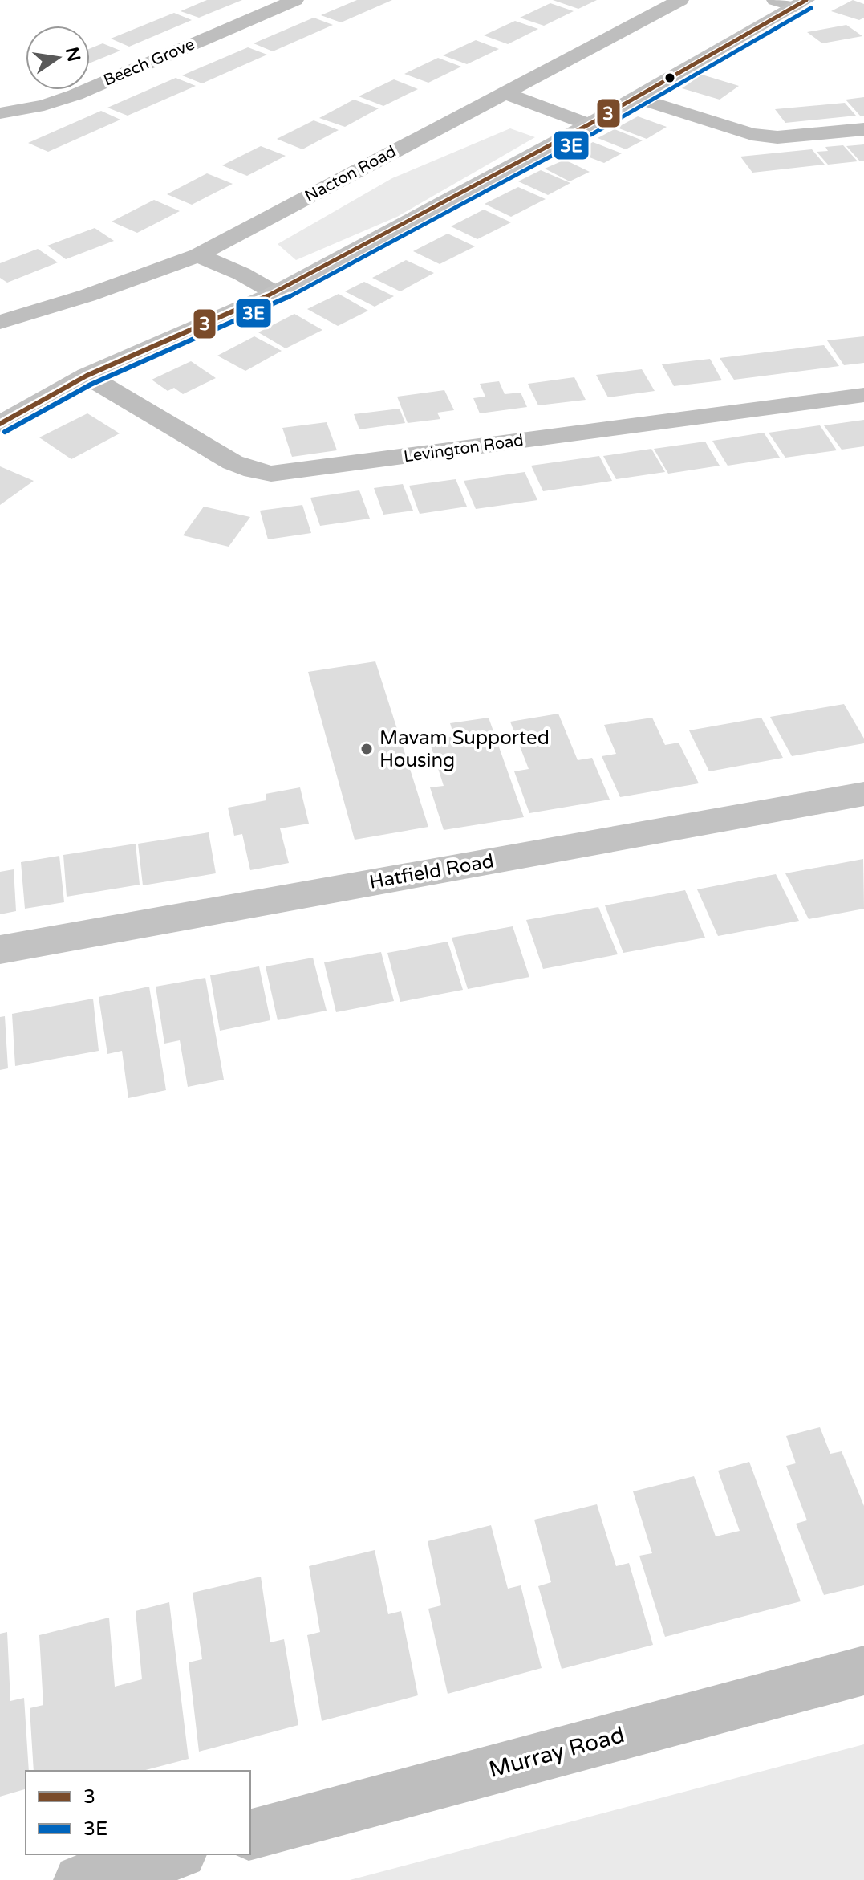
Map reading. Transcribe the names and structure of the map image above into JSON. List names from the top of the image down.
{
  "streets": {
    "street": [
      "Beech Grove",
      "Nacton Road",
      "Levington Road",
      "Hatfield Road",
      "Murray Road"
    ]
  },
  "places": ["Mavam Supported Housing"],
  "lines": ["transit line 3", "transit line 3E"],
  "legend": ["3", "3E"],
  "north": "right"
}
